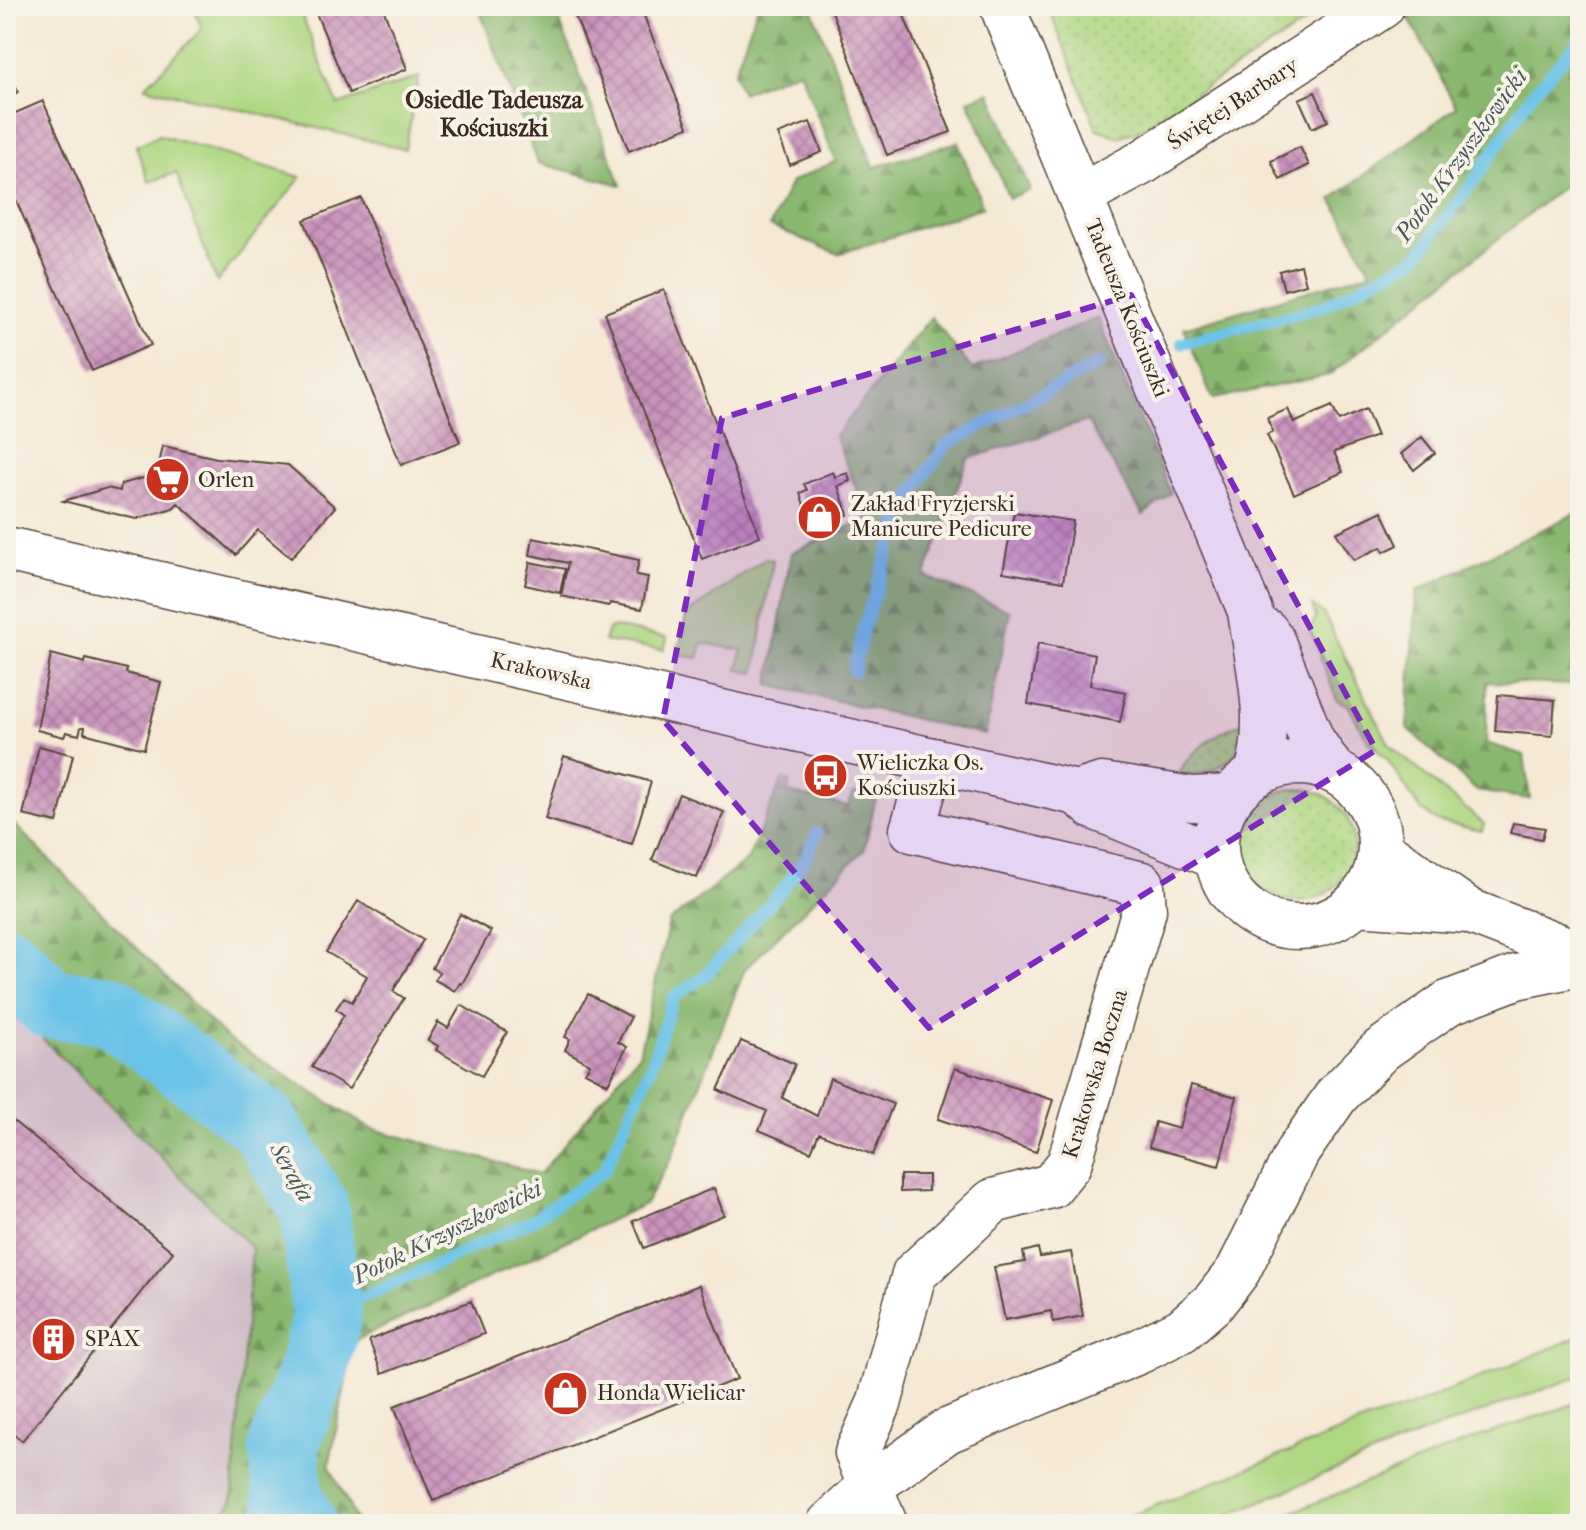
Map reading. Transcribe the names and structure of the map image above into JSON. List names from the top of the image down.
{
  "streets": {
    "main road": [
      "Świętej Barbary",
      "Tadeusza Kościuszki",
      "Krakowska",
      "Krakowska Boczna"
    ]
  },
  "crossings": [
    ["Świętej Barbary", "Tadeusza Kościuszki"],
    ["Tadeusza Kościuszki", "Krakowska"],
    ["Krakowska", "Krakowska Boczna"]
  ],
  "districts": ["Osiedle Tadeusza Kościuszki"],
  "water": ["Potok Krzyszkowicki", "Serafa"],
  "places": {
    "supermarket": ["Orlen"],
    "shop": ["Zakład Fryzjerski Manicure Pedicure", "Honda Wielicar"],
    "bus stop": ["Wieliczka Os. Kościuszki"],
    "building": ["SPAX"]
  }
}
